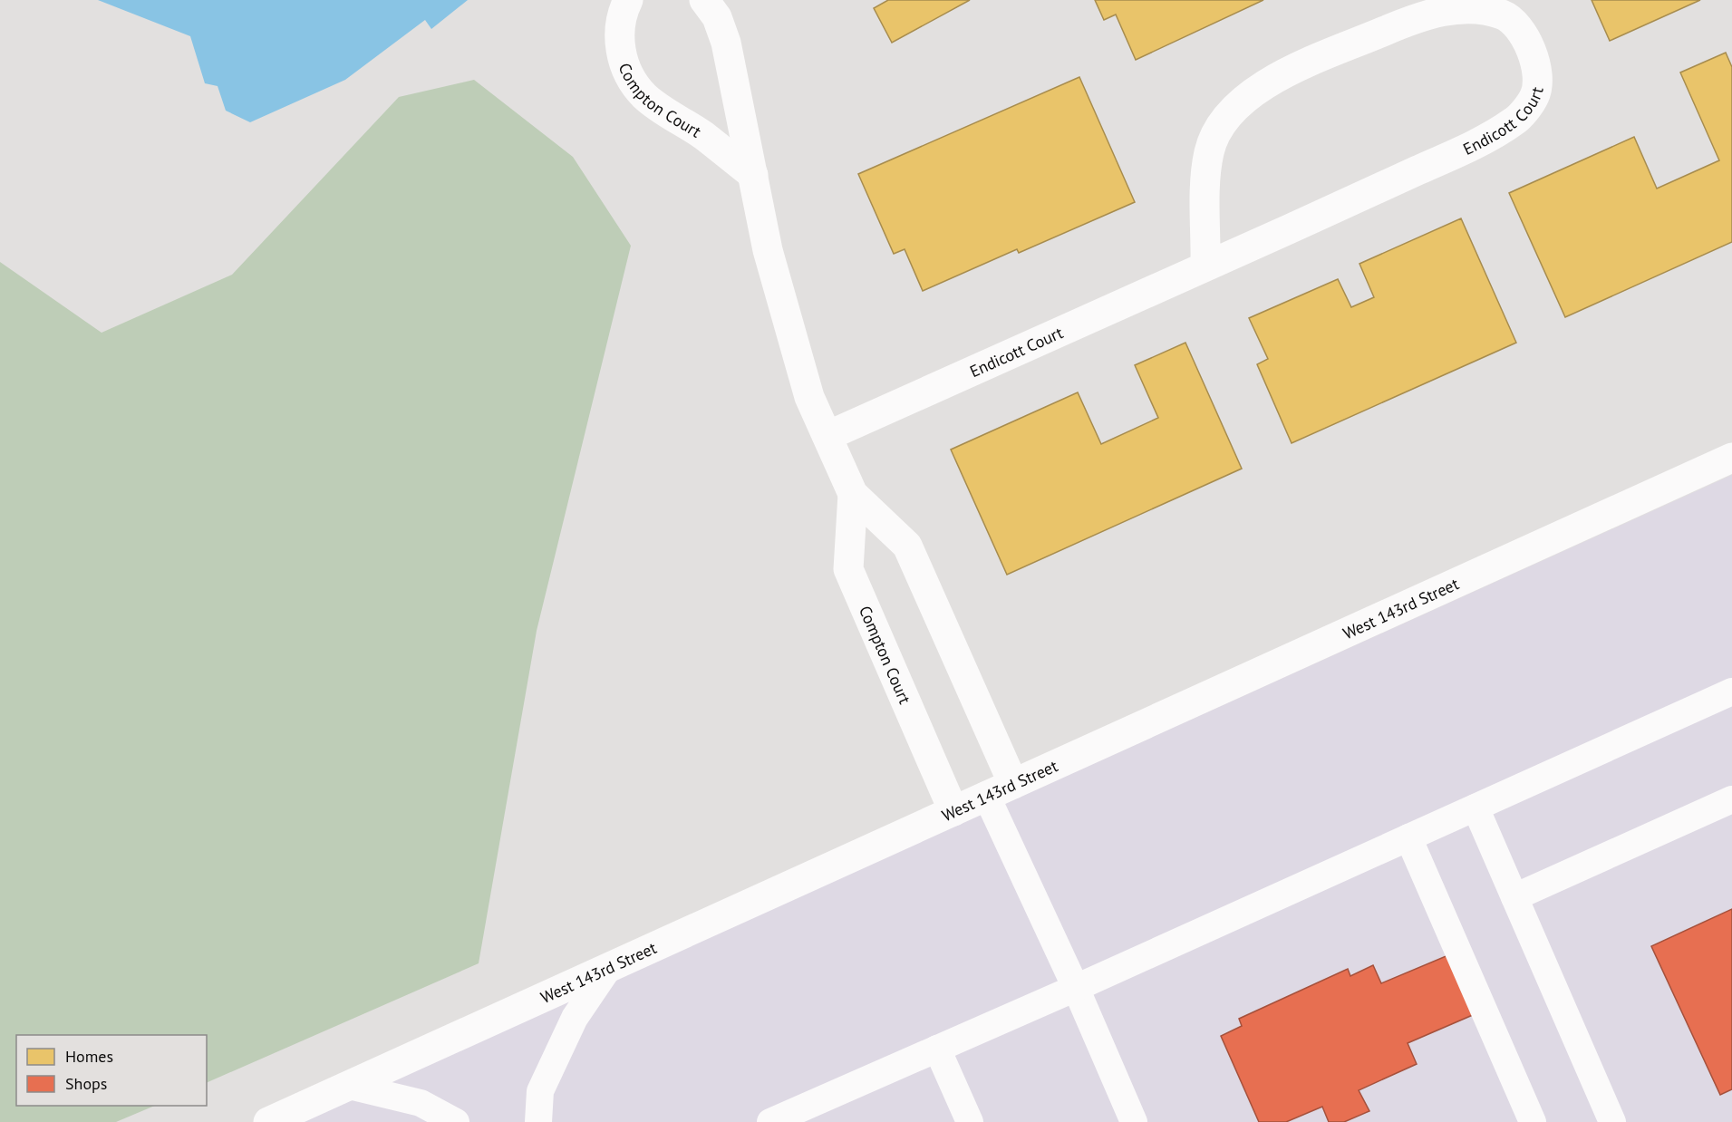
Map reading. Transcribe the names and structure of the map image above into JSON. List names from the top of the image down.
{
  "streets": {
    "street": ["Compton Court", "Endicott Court", "West 143rd Street"]
  },
  "crossings": [
    ["Compton Court", "Endicott Court"],
    ["Compton Court", "West 143rd Street"]
  ],
  "legend": ["Homes", "Shops"]
}
